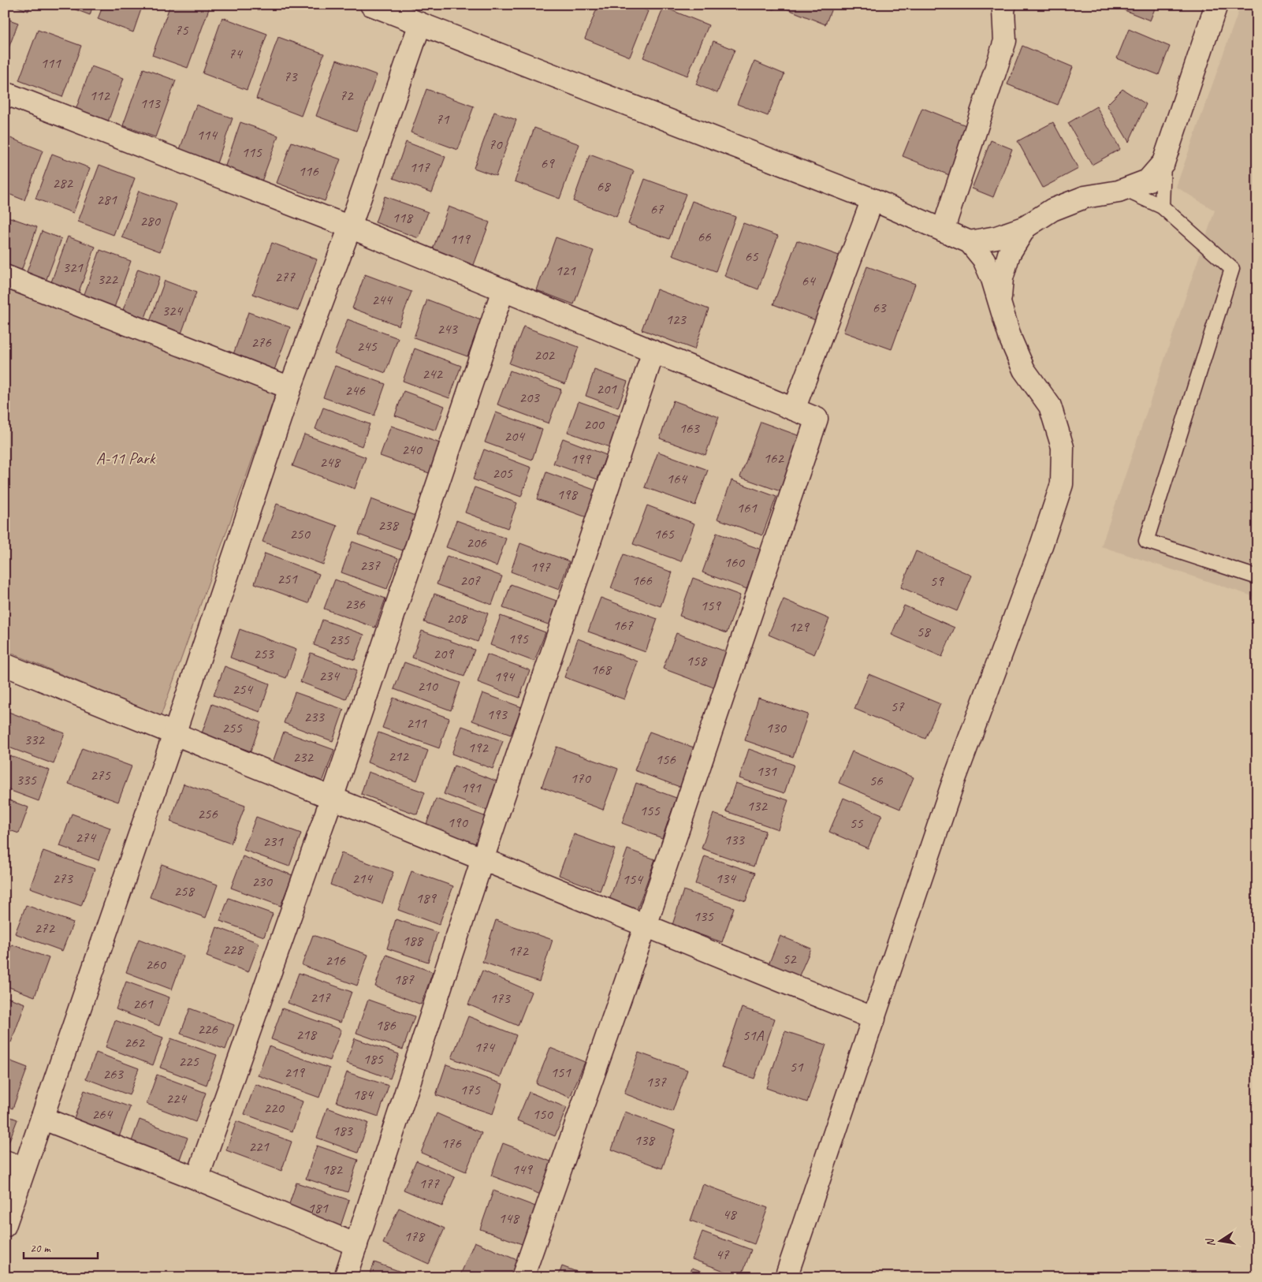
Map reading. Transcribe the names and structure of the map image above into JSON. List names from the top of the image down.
{
  "parks": ["A-11 Park"],
  "house_numbers": [
    "75",
    "74",
    "111",
    "73",
    "112",
    "72",
    "113",
    "71",
    "114",
    "70",
    "115",
    "69",
    "117",
    "116",
    "282",
    "68",
    "281",
    "67",
    "118",
    "280",
    "66",
    "119",
    "65",
    "321",
    "121",
    "277",
    "322",
    "64",
    "244",
    "63",
    "324",
    "123",
    "243",
    "276",
    "245",
    "202",
    "242",
    "201",
    "246",
    "203",
    "200",
    "163",
    "204",
    "240",
    "162",
    "199",
    "248",
    "205",
    "164",
    "198",
    "161",
    "238",
    "250",
    "165",
    "206",
    "160",
    "237",
    "197",
    "251",
    "207",
    "166",
    "59",
    "236",
    "159",
    "208",
    "167",
    "129",
    "58",
    "195",
    "235",
    "253",
    "209",
    "158",
    "168",
    "234",
    "194",
    "210",
    "254",
    "57",
    "193",
    "233",
    "211",
    "255",
    "130",
    "332",
    "192",
    "212",
    "232",
    "156",
    "131",
    "275",
    "170",
    "335",
    "56",
    "191",
    "132",
    "155",
    "256",
    "190",
    "55",
    "274",
    "133",
    "231",
    "273",
    "214",
    "134",
    "154",
    "230",
    "258",
    "189",
    "135",
    "272",
    "188",
    "228",
    "172",
    "52",
    "216",
    "260",
    "187",
    "217",
    "173",
    "261",
    "186",
    "226",
    "218",
    "51A",
    "262",
    "174",
    "185",
    "225",
    "51",
    "219",
    "151",
    "263",
    "137",
    "175",
    "184",
    "224",
    "220",
    "264",
    "150",
    "183",
    "138",
    "176",
    "221",
    "182",
    "149",
    "177",
    "181",
    "48",
    "148",
    "178",
    "47"
  ],
  "scale_bar": "20 m",
  "north": "left"
}
